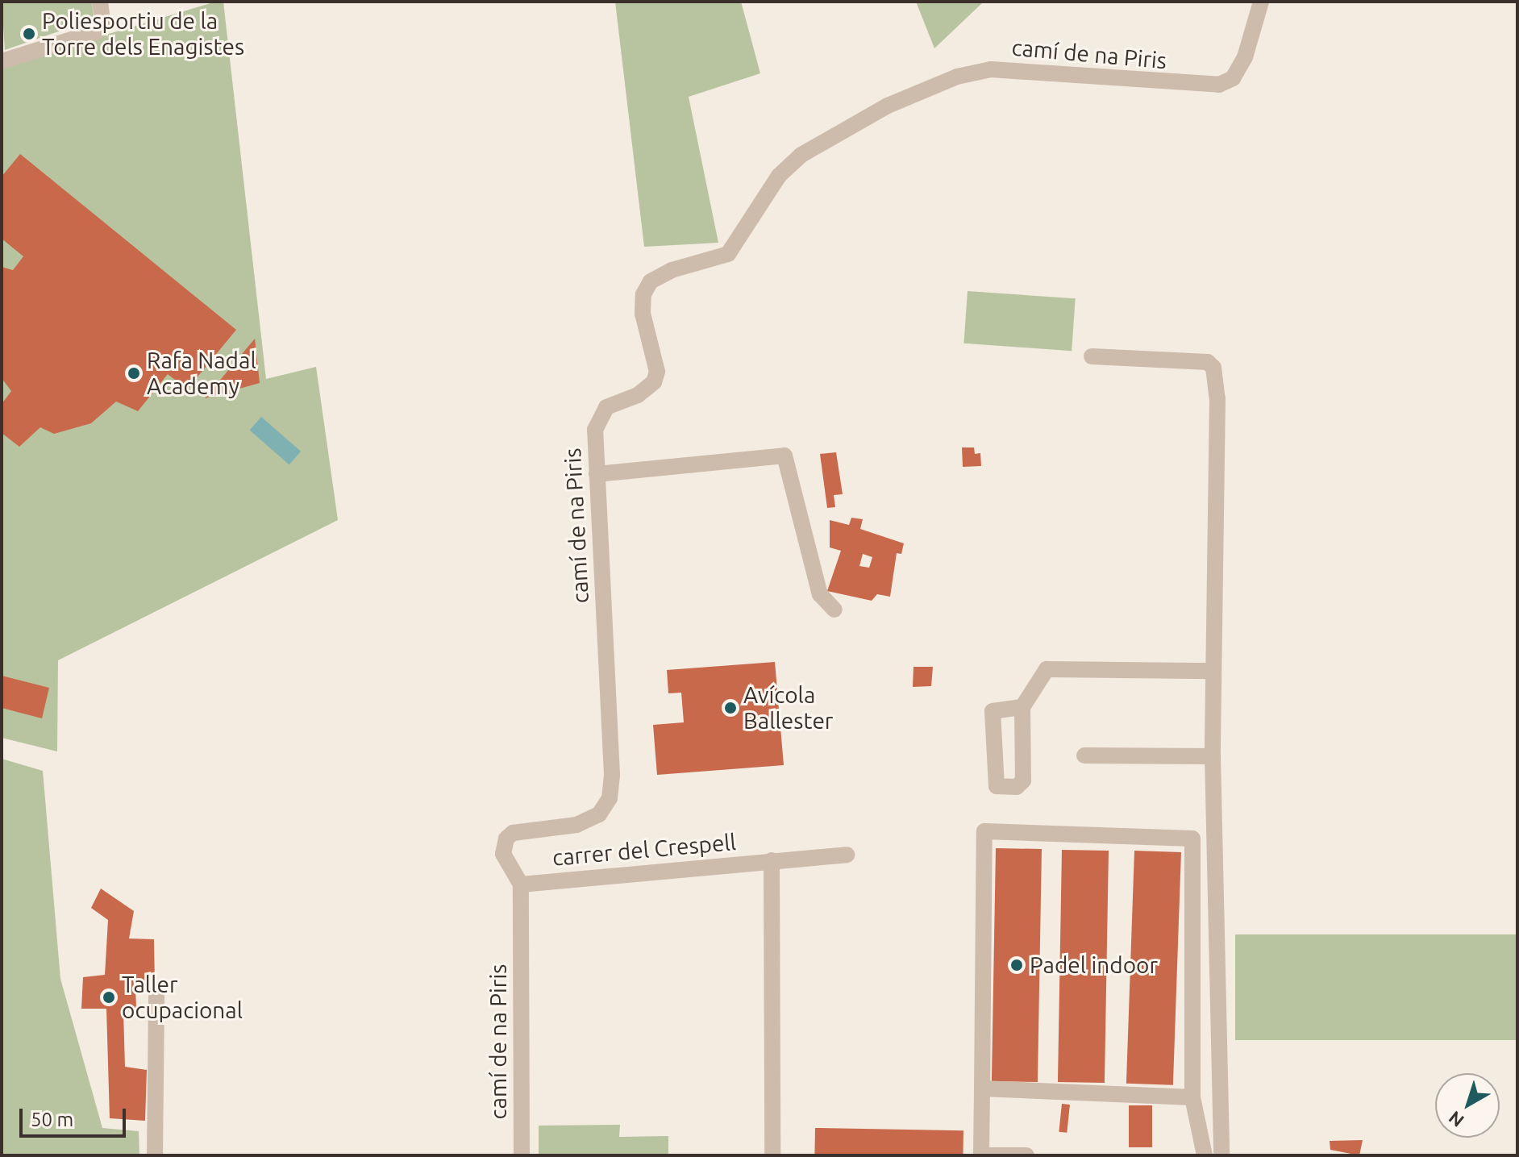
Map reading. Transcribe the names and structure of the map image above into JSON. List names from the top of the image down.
{
  "streets": {
    "street": ["camí de na Piris", "carrer del Crespell"]
  },
  "crossings": [
    ["camí de na Piris", "carrer del Crespell"]
  ],
  "places": [
    "Poliesportiu de la Torre dels Enagistes",
    "Rafa Nadal Academy",
    "Avícola Ballester",
    "Padel indoor",
    "Taller ocupacional"
  ],
  "scale_bar": "50 m",
  "north": "bottom left"
}
